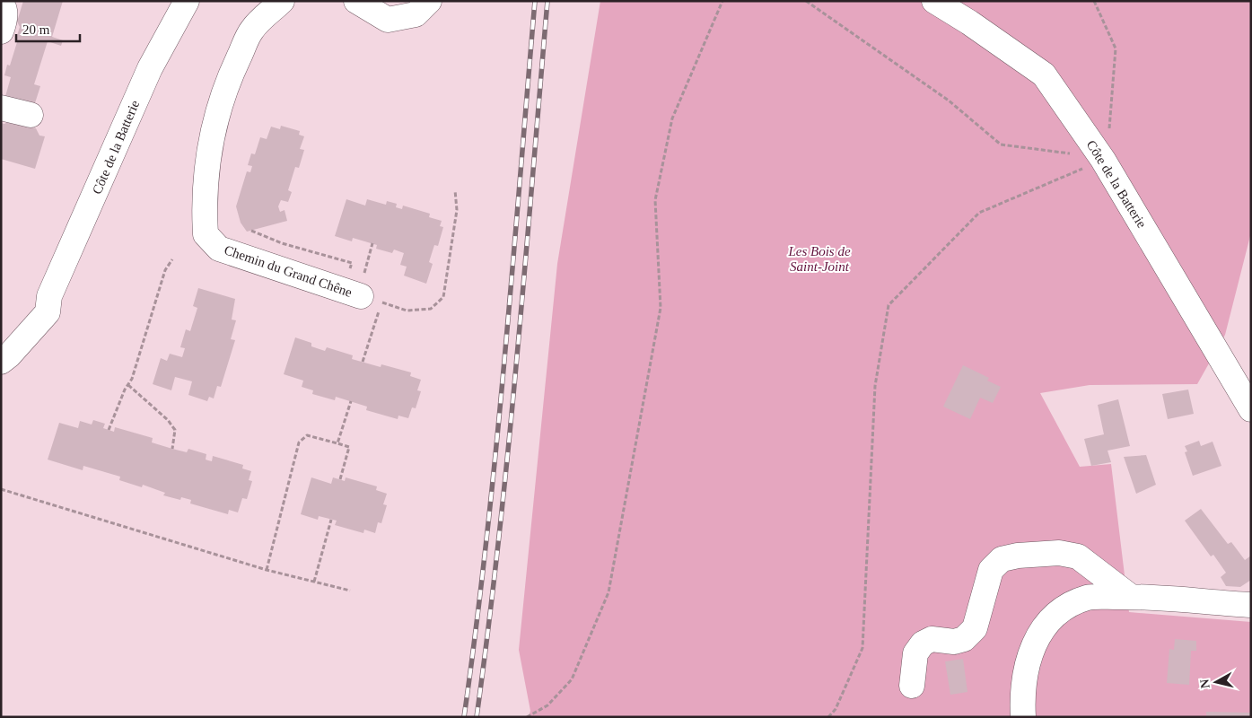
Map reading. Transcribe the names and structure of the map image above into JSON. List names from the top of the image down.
{
  "streets": {
    "main road": ["Côte de la Batterie", "Chemin du Grand Chêne"]
  },
  "parks": ["Les Bois de Saint-Joint"],
  "scale_bar": "20 m",
  "north": "left"
}
